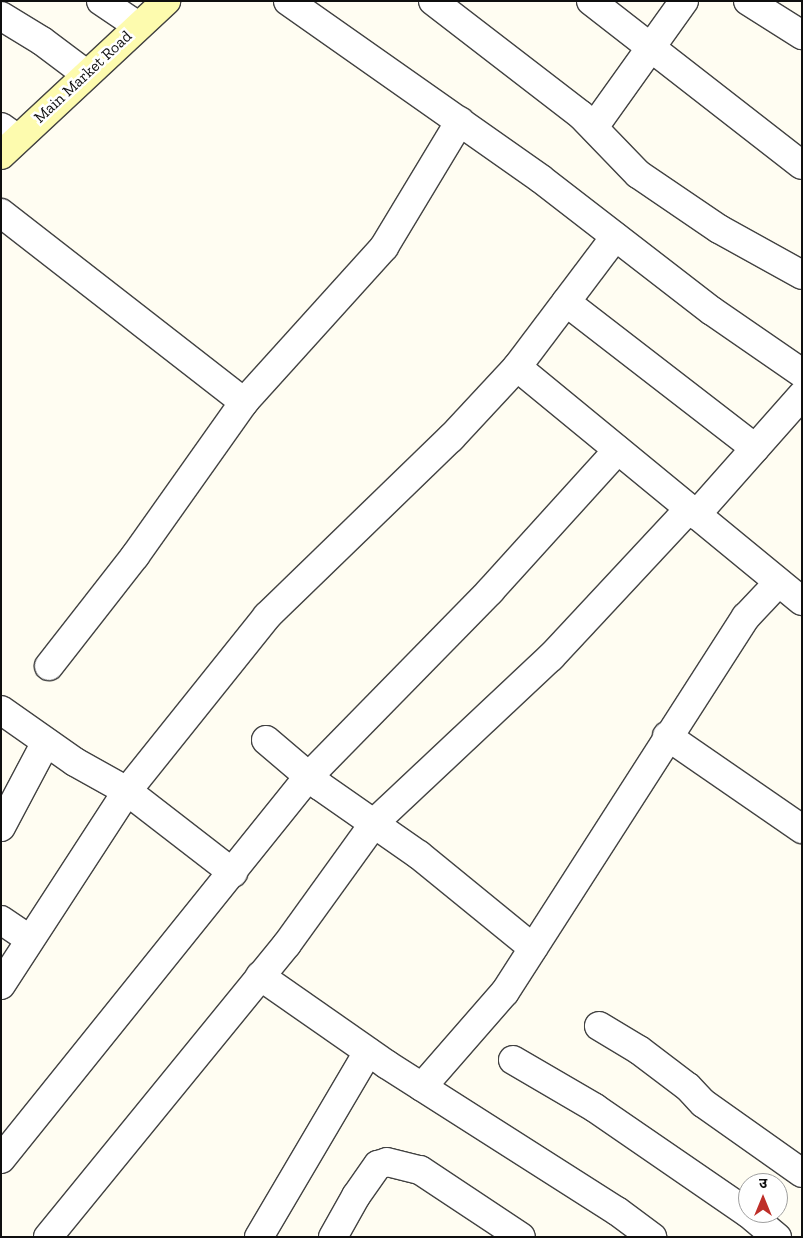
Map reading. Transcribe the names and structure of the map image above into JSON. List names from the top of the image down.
{
  "streets": {
    "street": ["Main Market Road"]
  },
  "north": "top"
}
